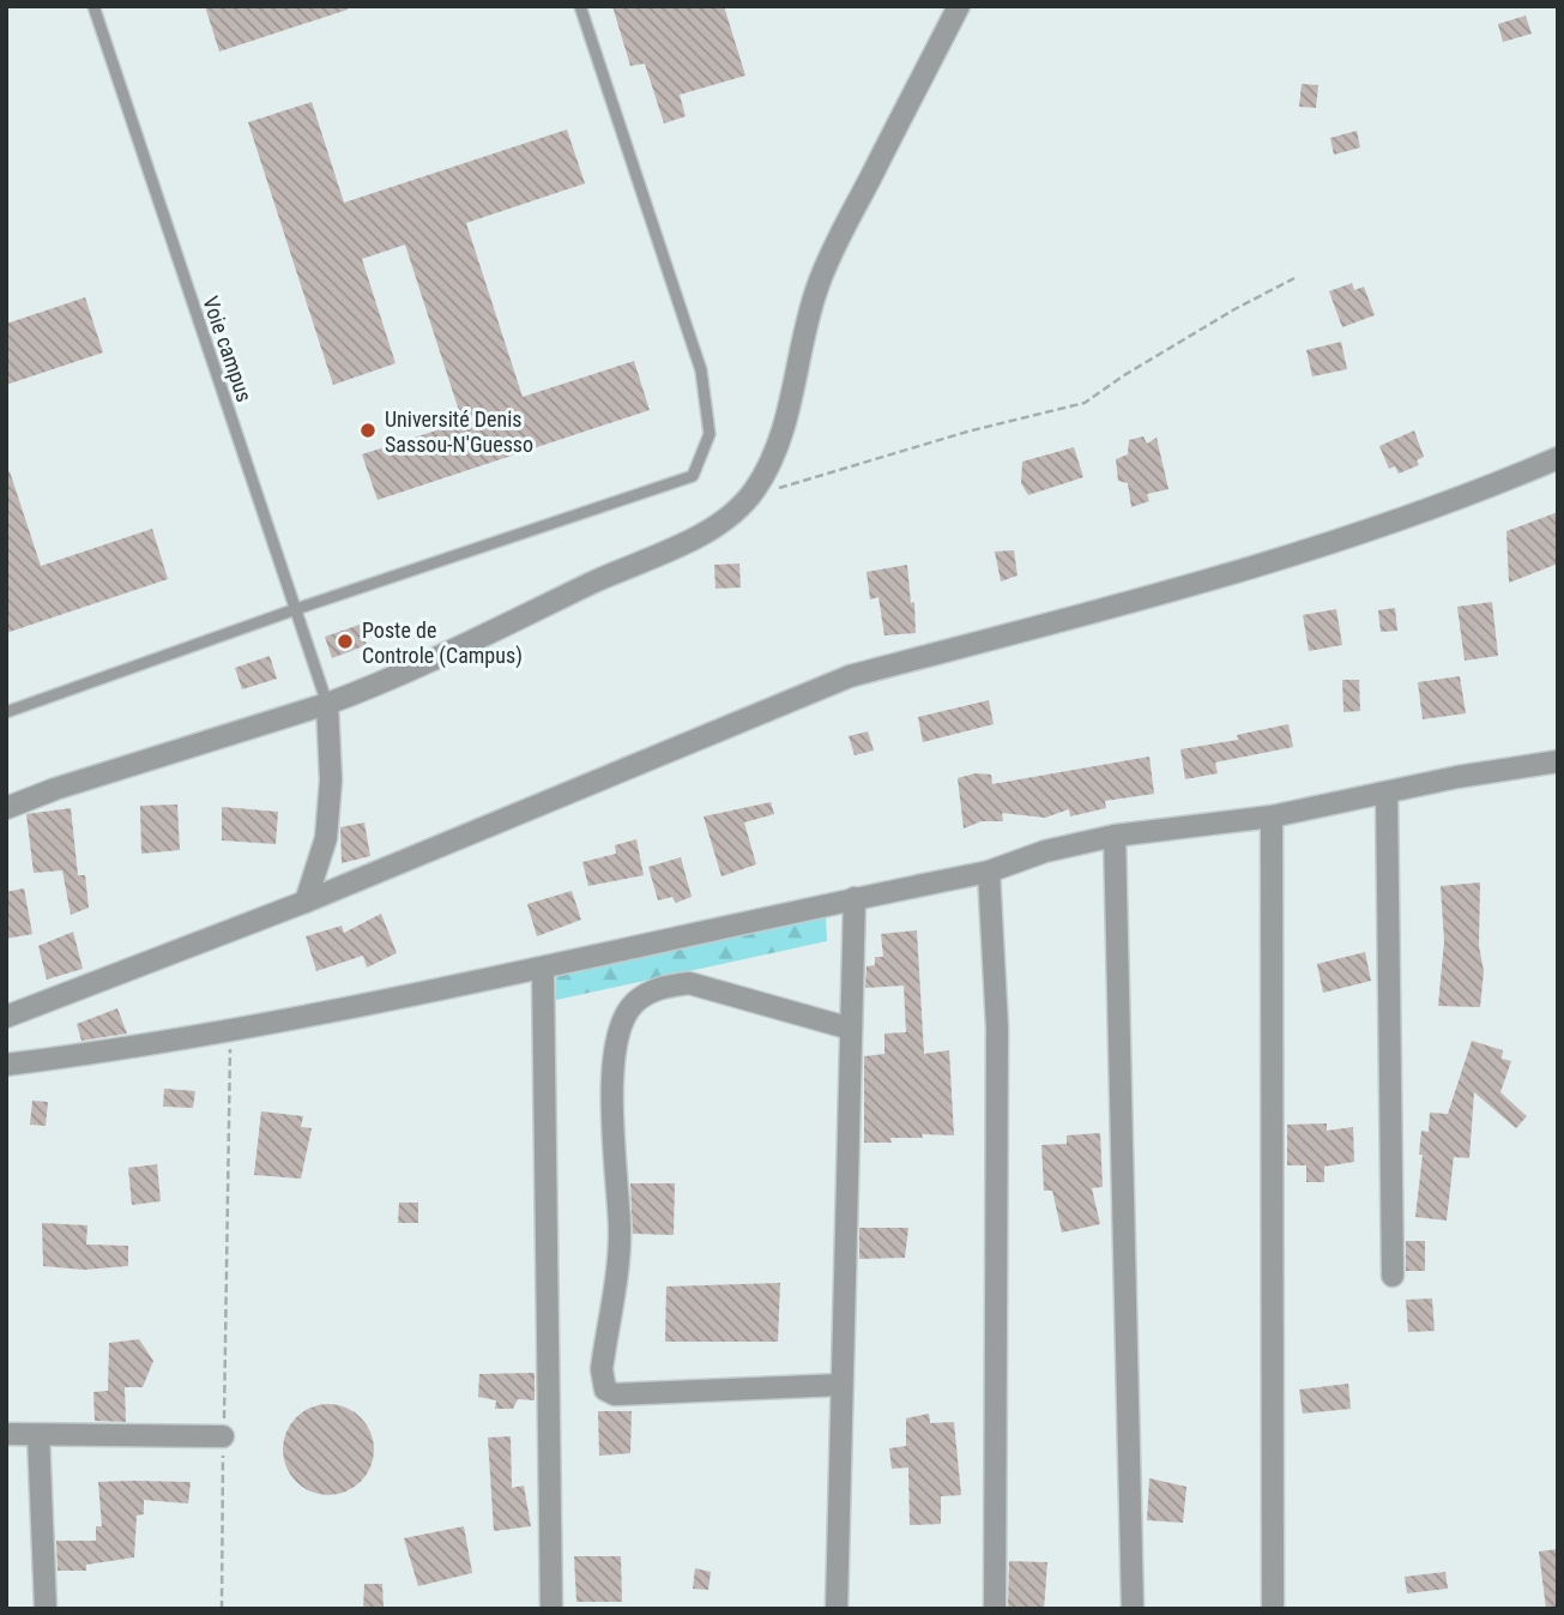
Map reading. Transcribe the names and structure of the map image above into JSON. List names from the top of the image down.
{
  "streets": {
    "lane": ["Voie campus"]
  },
  "places": ["Université Denis Sassou-N'Guesso", "Poste de Controle (Campus)"]
}
